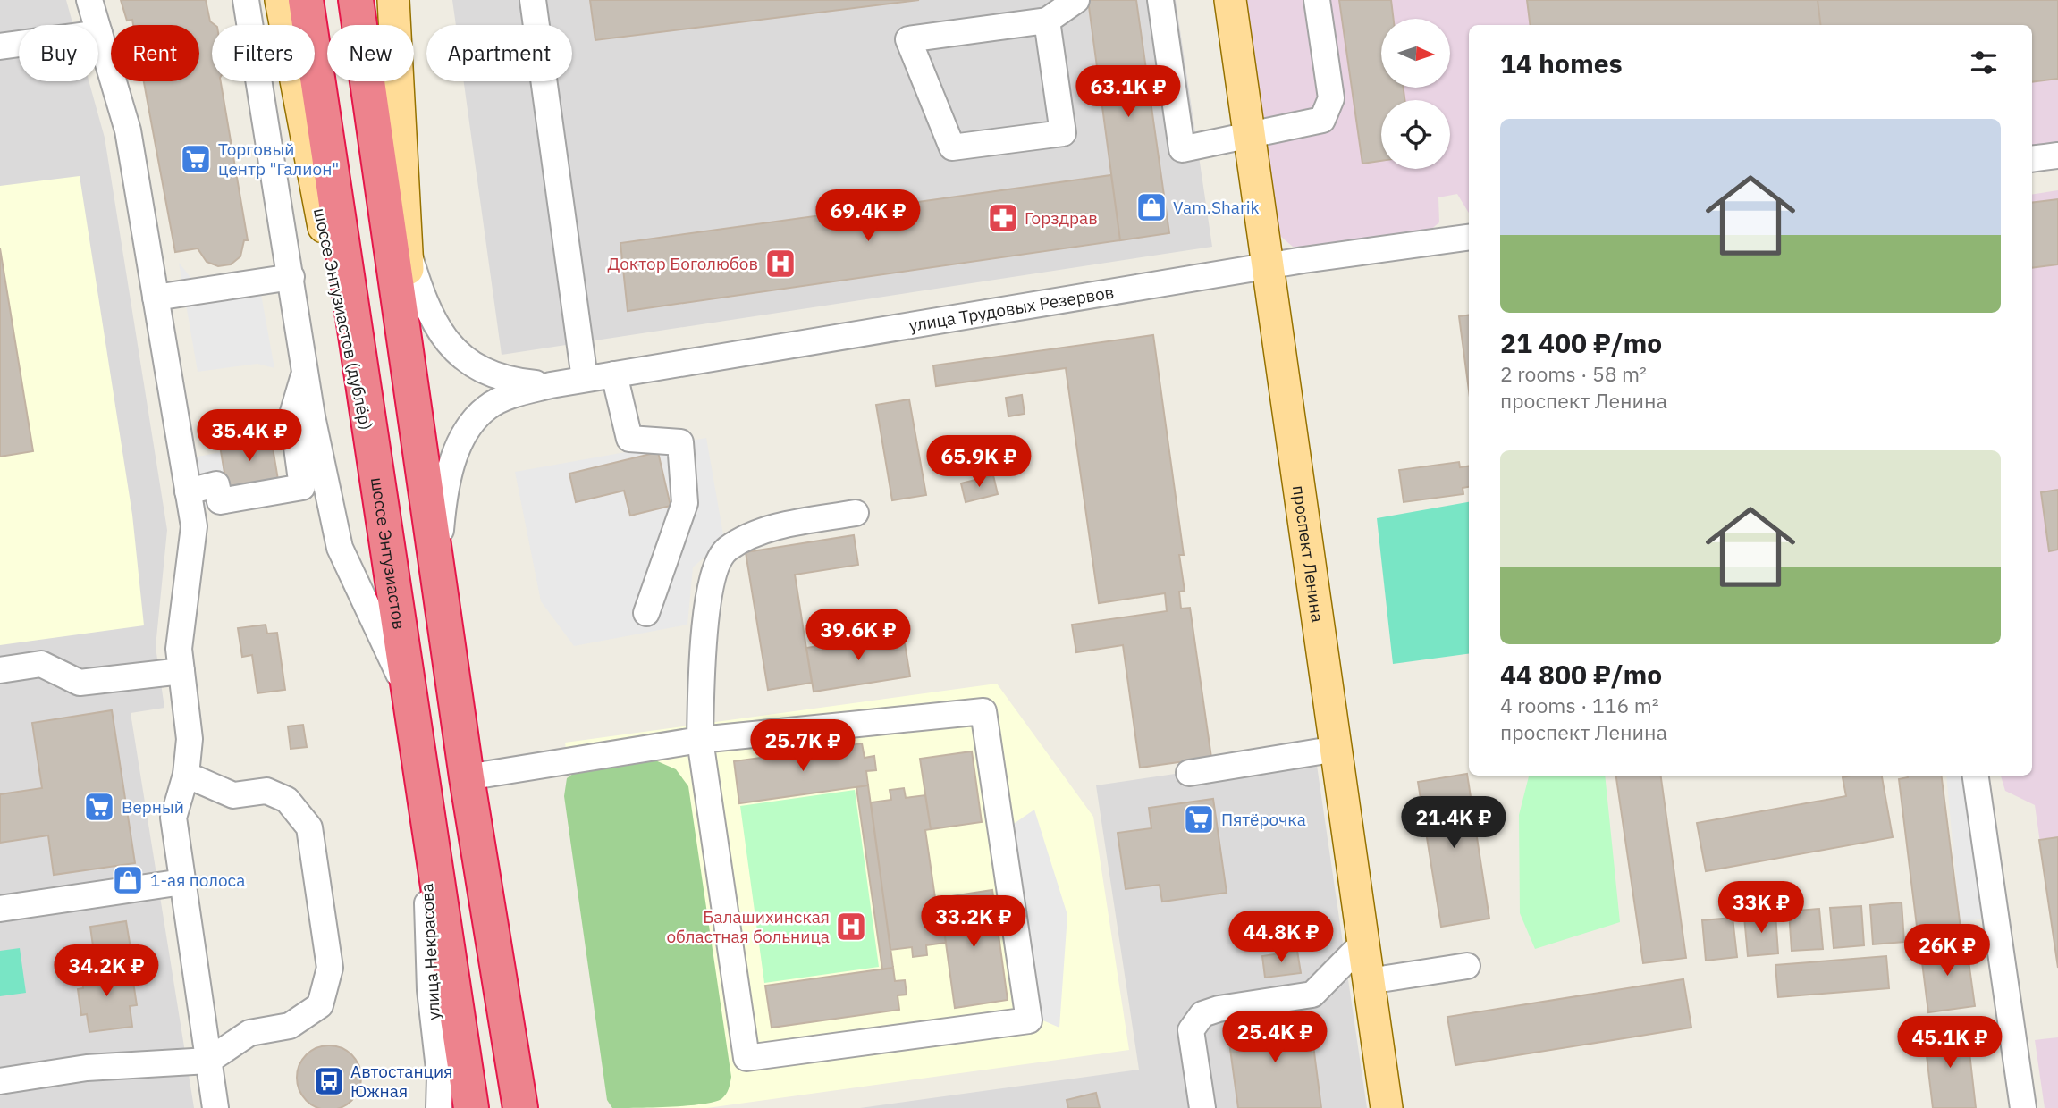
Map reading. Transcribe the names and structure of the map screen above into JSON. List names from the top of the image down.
{
  "streets": {
    "highway": ["шоссе Энтузиастов"],
    "main road": ["шоссе Энтузиастов (дублёр)", "проспект Ленина"],
    "street": ["улица Трудовых Резервов", "улица Некрасова"]
  },
  "crossings": [
    ["улица Трудовых Резервов", "проспект Ленина"],
    ["шоссе Энтузиастов (дублёр)", "шоссе Энтузиастов"],
    ["шоссе Энтузиастов", "улица Некрасова"]
  ],
  "places": {
    "supermarket": ["Торговый центр \"Галион\"", "Верный", "Пятёрочка"],
    "shop": ["Vam.Sharik", "1-ая полоса"],
    "pharmacy": ["Горздрав"],
    "hospital": ["Доктор Боголюбов", "Балашихинская областная больница"],
    "bus stop": ["Автостанция Южная"]
  },
  "north": "right",
  "page": {
    "chip": [
      "Buy",
      "Rent",
      "Filters",
      "New",
      "Apartment"
    ],
    "heading": "14 homes",
    "price": [
      "63.1K ₽",
      "69.4K ₽",
      "35.4K ₽",
      "65.9K ₽",
      "39.6K ₽",
      "25.7K ₽",
      "21.4K ₽",
      "33K ₽",
      "33.2K ₽",
      "44.8K ₽",
      "26K ₽",
      "34.2K ₽",
      "25.4K ₽",
      "45.1K ₽"
    ],
    "list": [
      {
        "name": "21 400 ₽/mo",
        "note": "2 rooms · 58 m² · проспект Ленина"
      },
      {
        "name": "44 800 ₽/mo",
        "note": "4 rooms · 116 m² · проспект Ленина"
      }
    ]
  }
}
